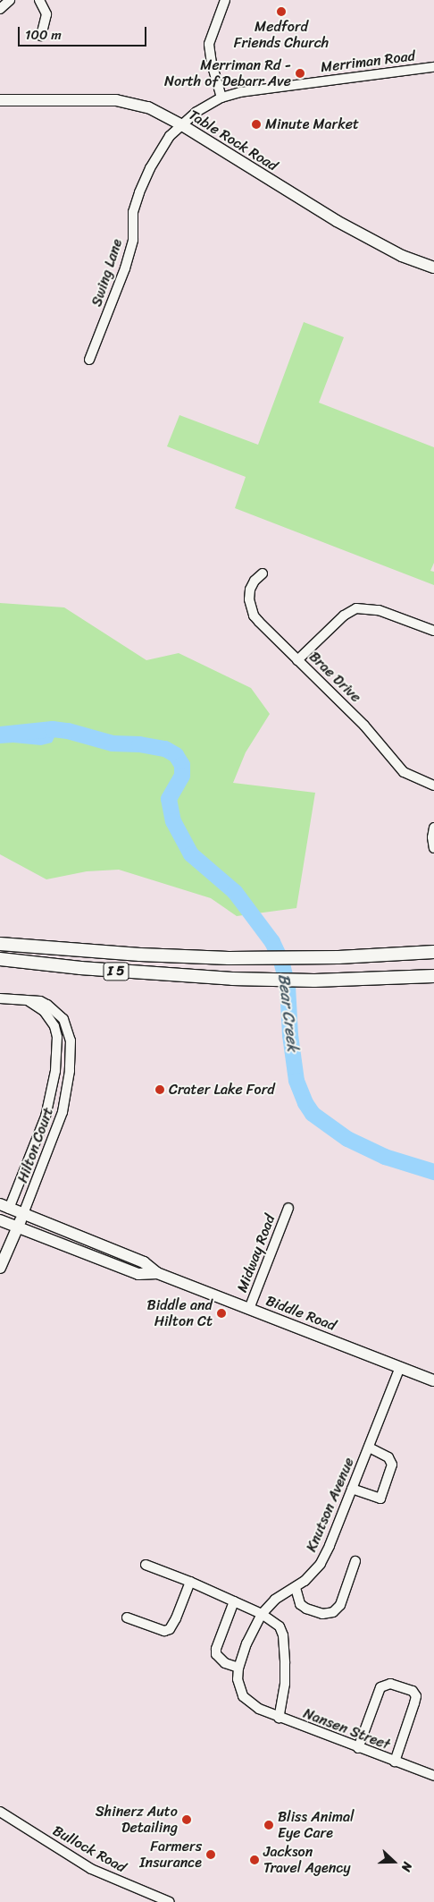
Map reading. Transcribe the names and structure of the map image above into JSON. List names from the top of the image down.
{
  "streets": {
    "highway": ["I 5"],
    "main road": ["Table Rock Road", "Biddle Road"],
    "street": [
      "Merriman Road",
      "Swing Lane",
      "Brae Drive",
      "Hilton Court",
      "Midway Road",
      "Knutson Avenue",
      "Nansen Street",
      "Bullock Road"
    ]
  },
  "crossings": [
    ["Merriman Road", "Table Rock Road"],
    ["Merriman Road", "Swing Lane"],
    ["Table Rock Road", "Swing Lane"],
    ["Hilton Court", "Biddle Road"],
    ["Midway Road", "Biddle Road"],
    ["Biddle Road", "Knutson Avenue"],
    ["Knutson Avenue", "Nansen Street"]
  ],
  "water": ["Bear Creek"],
  "places": [
    "Medford Friends Church",
    "Merriman Rd - North of Debarr Ave",
    "Minute Market",
    "Crater Lake Ford",
    "Biddle and Hilton Ct",
    "Shinerz Auto Detailing",
    "Bliss Animal Eye Care",
    "Farmers Insurance",
    "Jackson Travel Agency"
  ],
  "scale_bar": "100 m",
  "north": "right"
}
